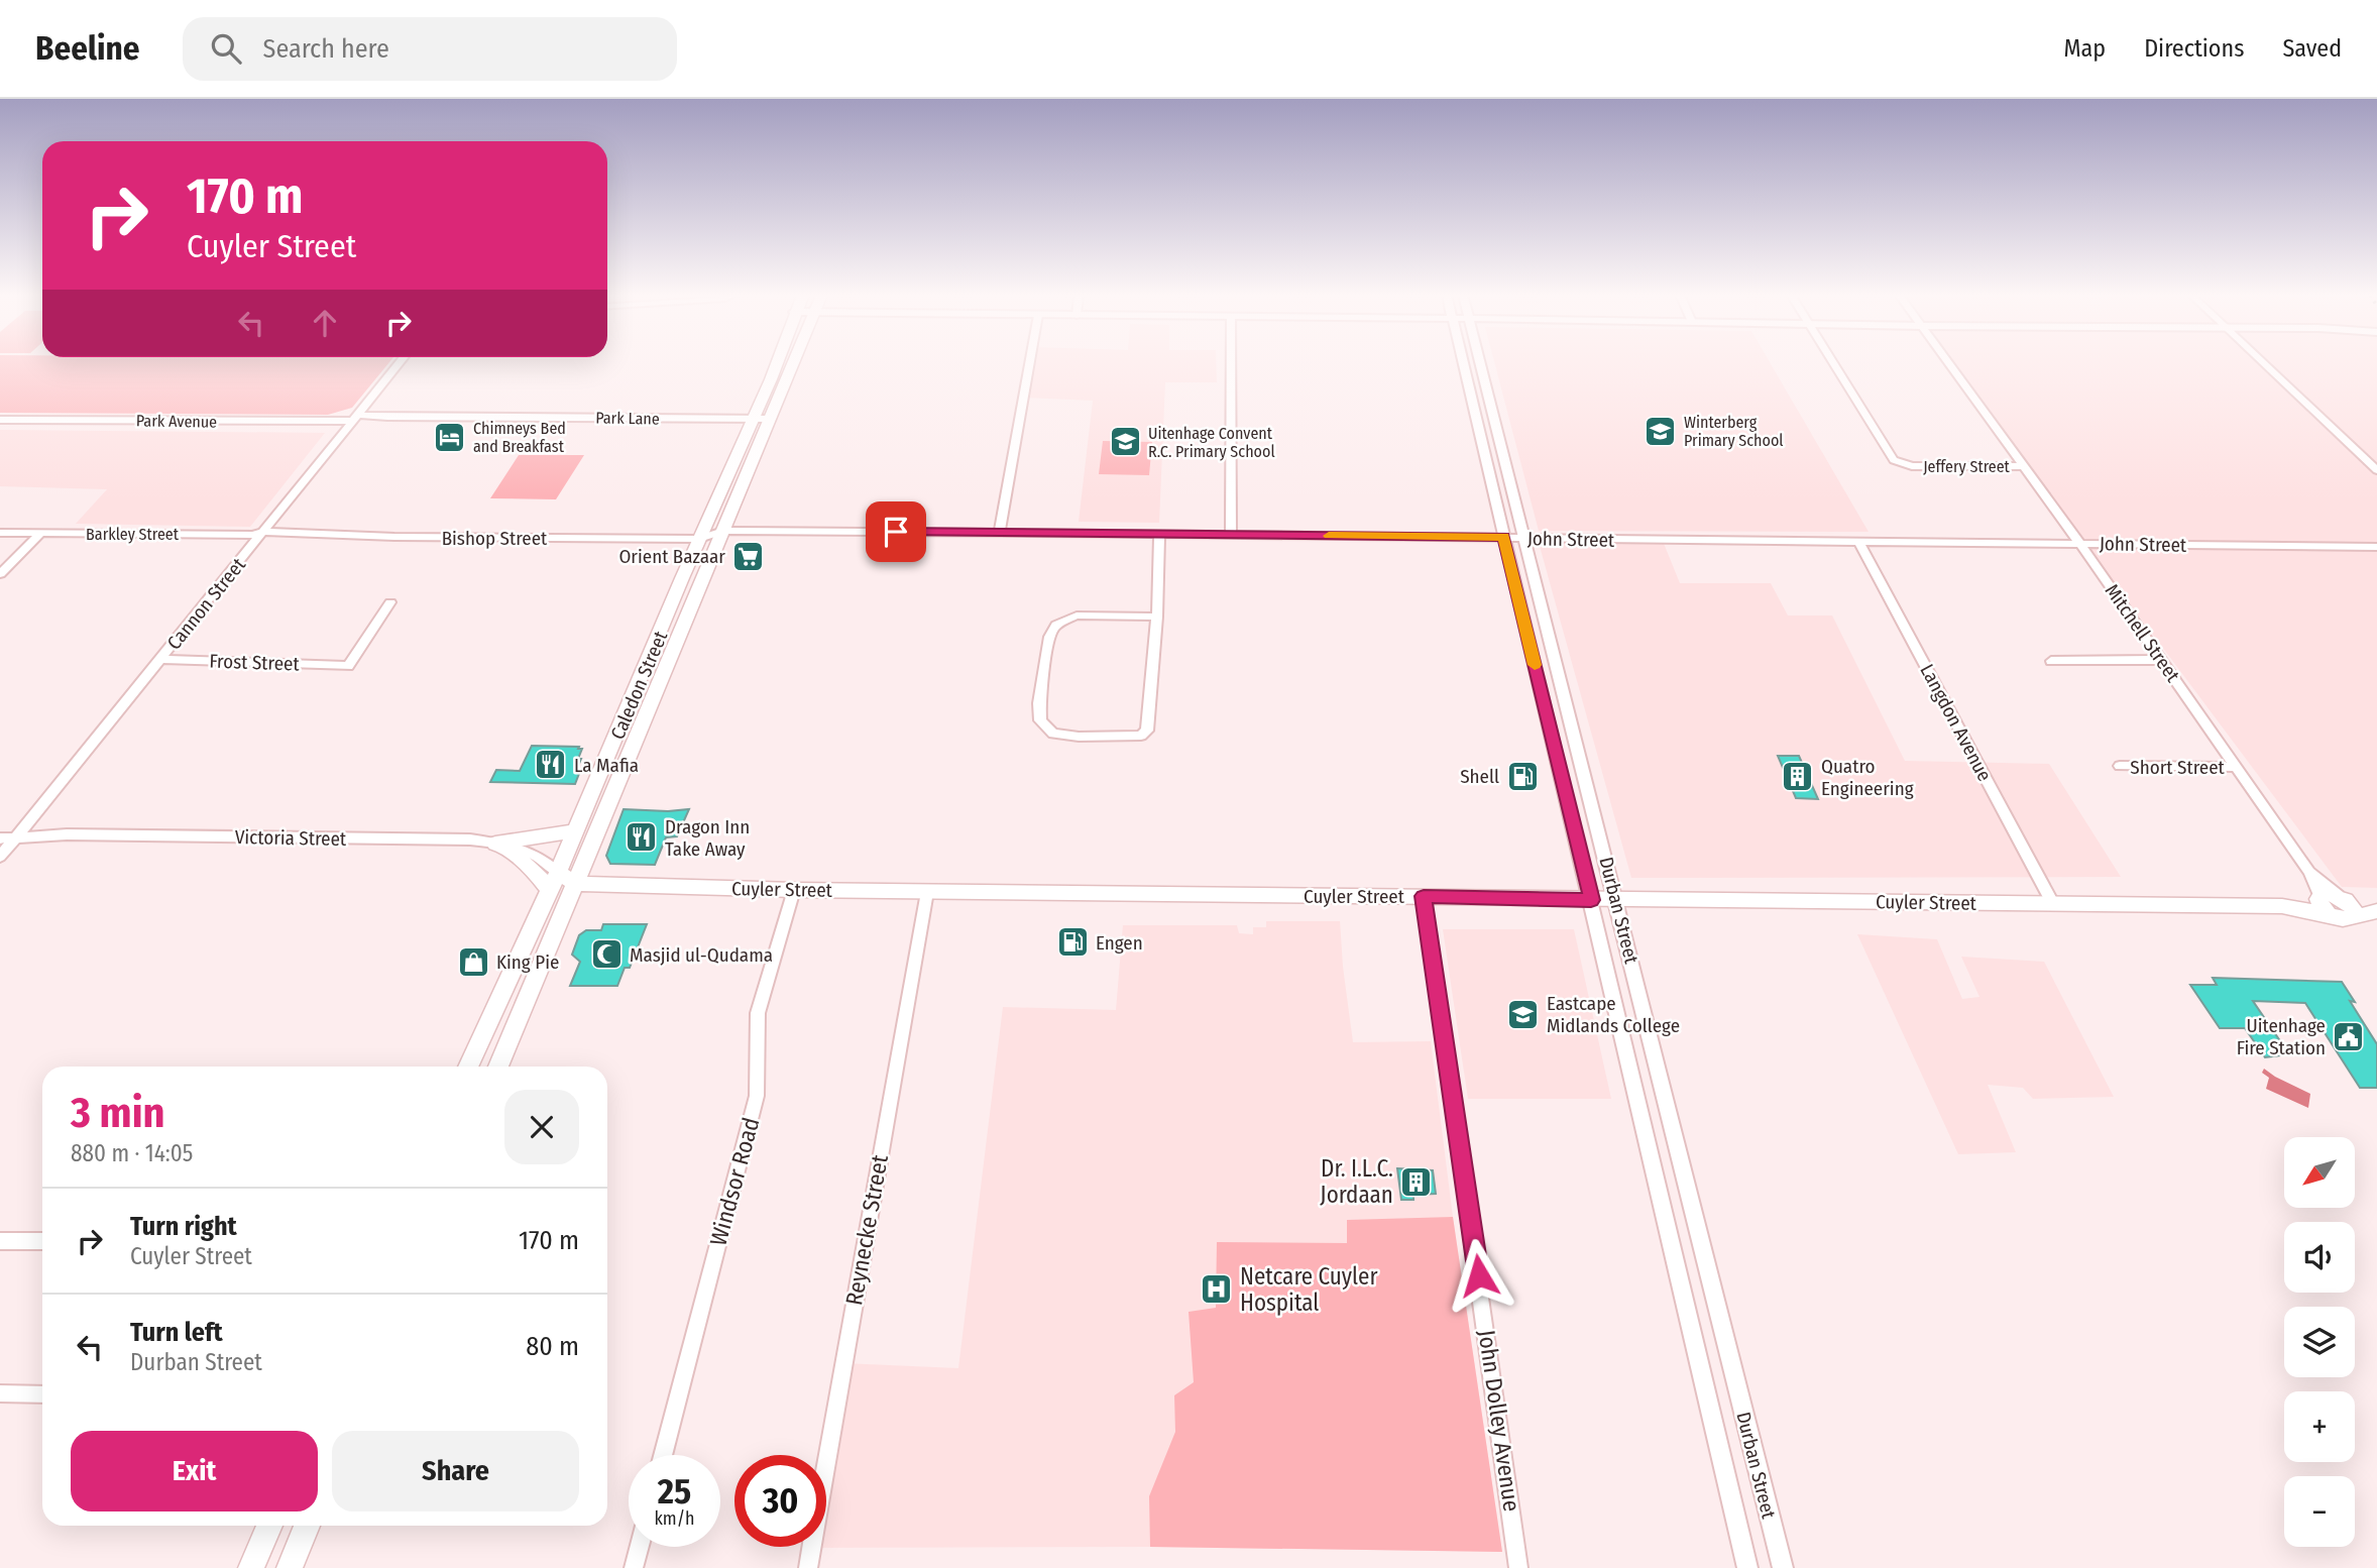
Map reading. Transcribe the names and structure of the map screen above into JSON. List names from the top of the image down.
{
  "streets": {
    "main road": ["Caledon Street", "Cuyler Street"],
    "street": [
      "Park Lane",
      "Park Avenue",
      "Jeffery Street",
      "Barkley Street",
      "Bishop Street",
      "John Street",
      "Cannon Street",
      "Mitchell Street",
      "Frost Street",
      "Langdon Avenue",
      "Short Street",
      "Victoria Street",
      "Durban Street",
      "Windsor Road",
      "Reynecke Street",
      "John Dolley Avenue"
    ]
  },
  "crossings": [
    ["Park Lane", "Park Avenue"],
    ["Park Lane", "Cannon Street"],
    ["Park Lane", "Caledon Street"],
    ["Park Avenue", "Cannon Street"],
    ["Jeffery Street", "Mitchell Street"],
    ["Barkley Street", "Bishop Street"],
    ["Barkley Street", "Cannon Street"],
    ["Bishop Street", "John Street"],
    ["Bishop Street", "Cannon Street"],
    ["Bishop Street", "Caledon Street"],
    ["John Street", "Mitchell Street"],
    ["John Street", "Caledon Street"],
    ["John Street", "Langdon Avenue"],
    ["John Street", "Durban Street"],
    ["Cannon Street", "Frost Street"],
    ["Cannon Street", "Victoria Street"],
    ["Mitchell Street", "Short Street"],
    ["Mitchell Street", "Cuyler Street"],
    ["Caledon Street", "Cuyler Street"],
    ["Langdon Avenue", "Cuyler Street"],
    ["Cuyler Street", "Durban Street"],
    ["Cuyler Street", "Windsor Road"],
    ["Cuyler Street", "Reynecke Street"],
    ["Cuyler Street", "John Dolley Avenue"]
  ],
  "places": {
    "school or university": ["Winterberg Primary School", "Uitenhage Convent R.C. Primary School", "Eastcape Midlands College"],
    "hotel": ["Chimneys Bed and Breakfast"],
    "supermarket": ["Orient Bazaar"],
    "restaurant": ["La Mafia", "Dragon Inn Take Away"],
    "fuel station": ["Shell", "Engen"],
    "building": ["Quatro Engineering", "Dr. I.L.C. Jordaan"],
    "mosque": ["Masjid ul-Qudama"],
    "shop": ["King Pie"],
    "public building": ["Uitenhage Fire Station"],
    "hospital": ["Netcare Cuyler Hospital"]
  },
  "north": "bottom left",
  "page": {
    "header": "Beeline",
    "search": "Search here",
    "nav": ["Map", "Directions", "Saved"],
    "turn": ["170 m", "Cuyler Street"],
    "heading": ["3 min", "880 m · 14:05"],
    "map_buttons": ["+", "−"],
    "list": [
      {
        "name": "Turn right",
        "note": "Cuyler Street",
        "value": "170 m"
      },
      {
        "name": "Turn left",
        "note": "Durban Street",
        "value": "80 m"
      }
    ],
    "buttons": ["Exit", "Share"],
    "speed": "25 km/h",
    "limit": "30"
  }
}
